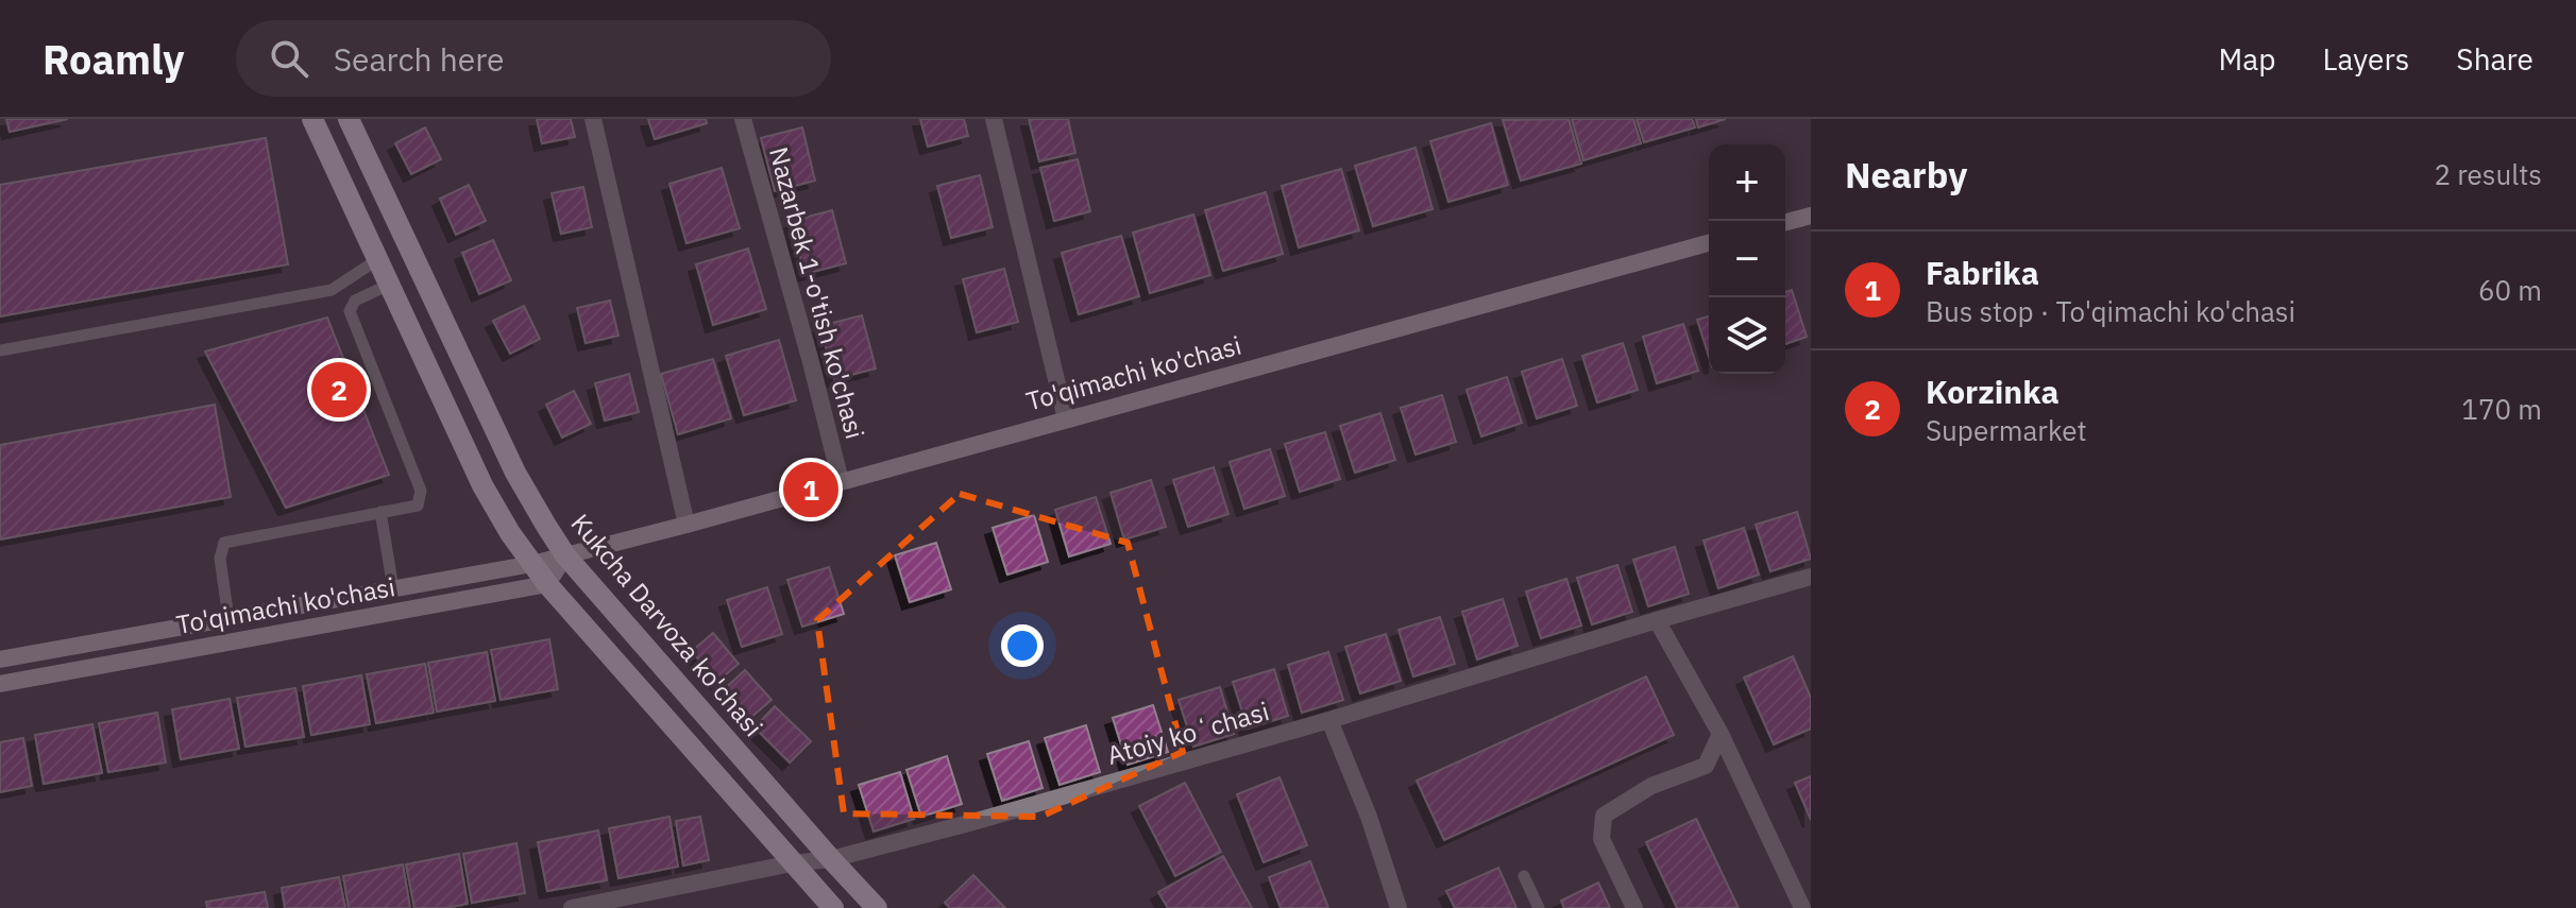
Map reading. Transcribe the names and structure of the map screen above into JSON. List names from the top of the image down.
{
  "streets": {
    "main road": ["To'qimachi ko'chasi", "Kukcha Darvoza ko'chasi"],
    "street": ["Nazarbek 1-o'tish ko'chasi", "Atoiy koʻchasi"]
  },
  "crossings": [
    ["Nazarbek 1-o'tish ko'chasi", "To'qimachi ko'chasi"],
    ["To'qimachi ko'chasi", "Kukcha Darvoza ko'chasi"],
    ["Kukcha Darvoza ko'chasi", "Atoiy koʻchasi"]
  ],
  "page": {
    "header": "Roamly",
    "search": "Search here",
    "nav": ["Map", "Layers", "Share"],
    "heading": ["Nearby", "2 results"],
    "map_buttons": ["+", "−"],
    "list": [
      {
        "mark": "1",
        "name": "Fabrika",
        "note": "Bus stop · To'qimachi ko'chasi",
        "value": "60 m"
      },
      {
        "mark": "2",
        "name": "Korzinka",
        "note": "Supermarket",
        "value": "170 m"
      }
    ],
    "pins": ["2", "1"]
  }
}
